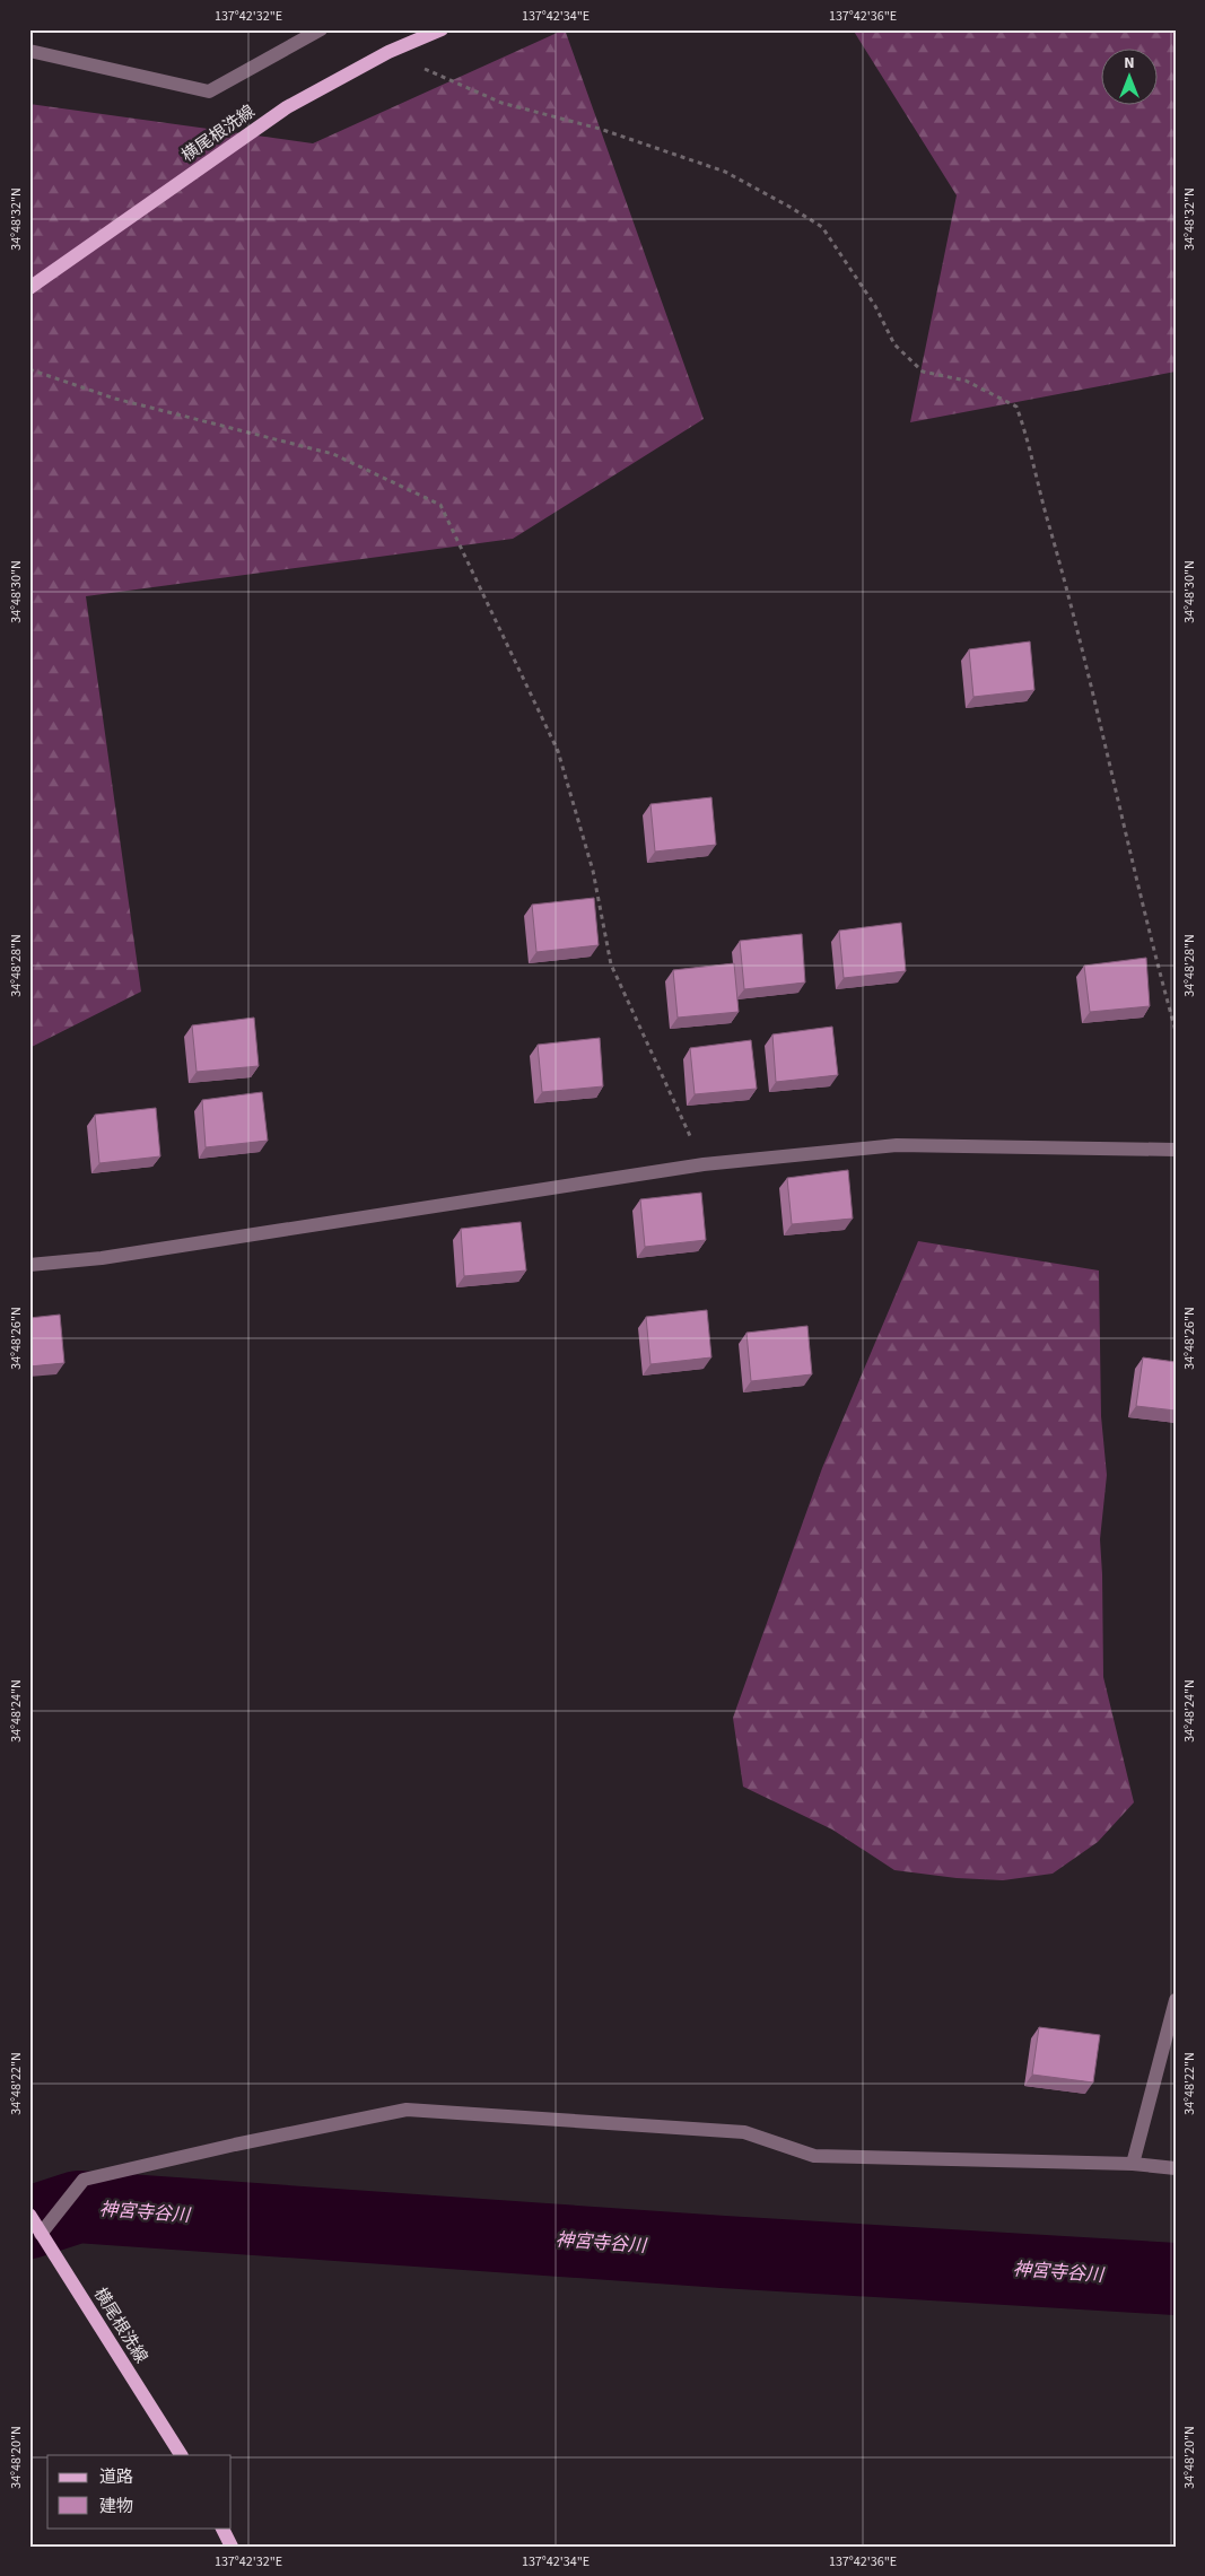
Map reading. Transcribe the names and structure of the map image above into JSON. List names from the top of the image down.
{
  "streets": {
    "main road": ["横尾根洗線"]
  },
  "water": ["神宮寺谷川"],
  "legend": ["道路", "建物"],
  "north": "top",
  "coordinates": [
    "137°42'32\"E",
    "137°42'34\"E",
    "137°42'36\"E",
    "34°48'32\"N",
    "34°48'30\"N",
    "34°48'28\"N",
    "34°48'26\"N",
    "34°48'24\"N",
    "34°48'22\"N",
    "34°48'20\"N"
  ]
}
